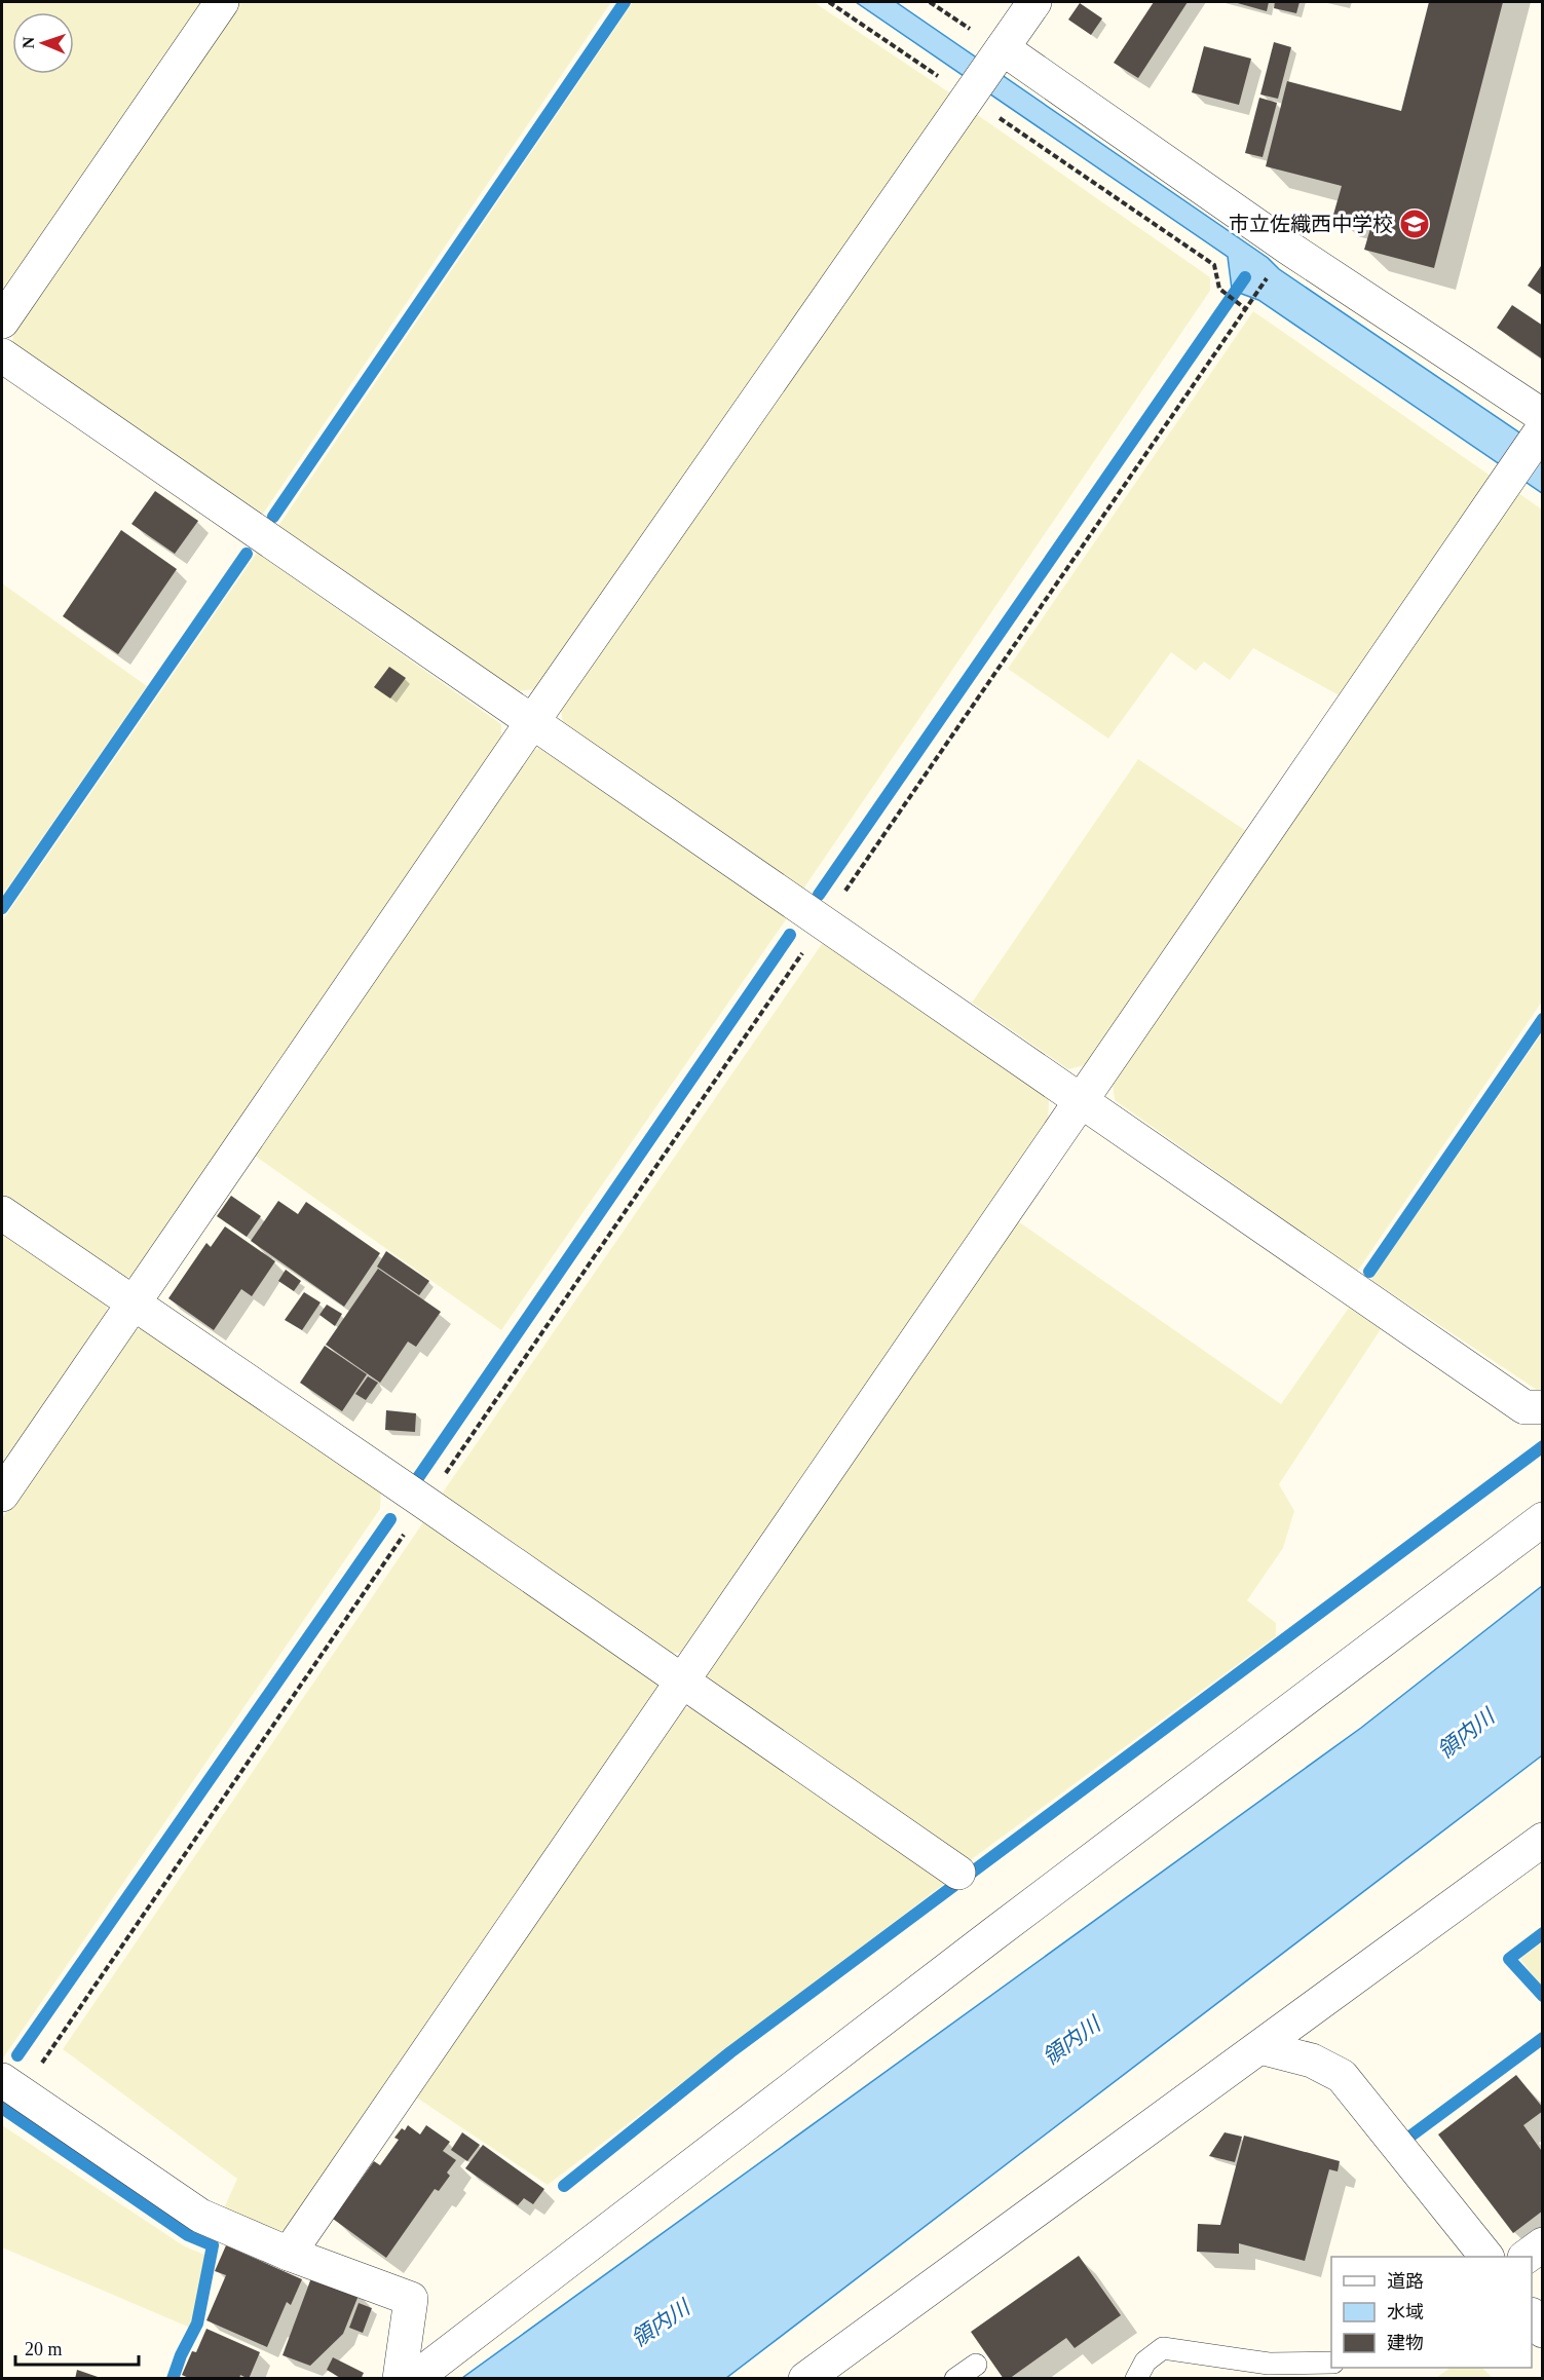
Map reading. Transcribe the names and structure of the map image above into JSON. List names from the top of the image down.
{
  "water": ["領内川"],
  "places": {
    "school or university": ["市立佐織西中学校"]
  },
  "legend": ["道路", "水域", "建物"],
  "scale_bar": "20 m",
  "north": "left"
}
